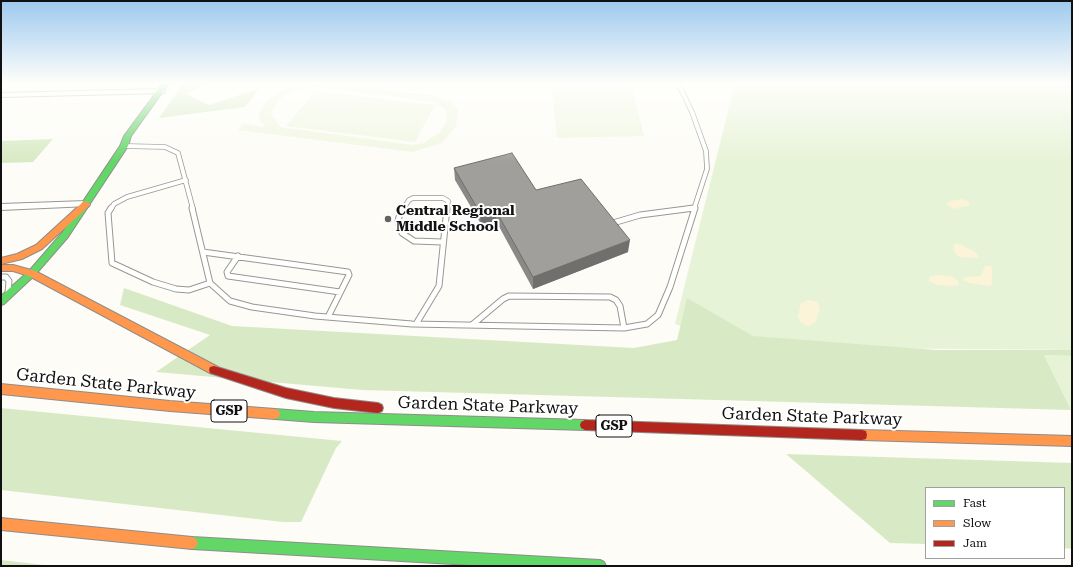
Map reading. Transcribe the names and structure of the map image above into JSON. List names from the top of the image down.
{
  "streets": {
    "main road": ["Garden State Parkway", "GSP"]
  },
  "places": ["Central Regional Middle School"],
  "legend": ["Fast", "Slow", "Jam"]
}
